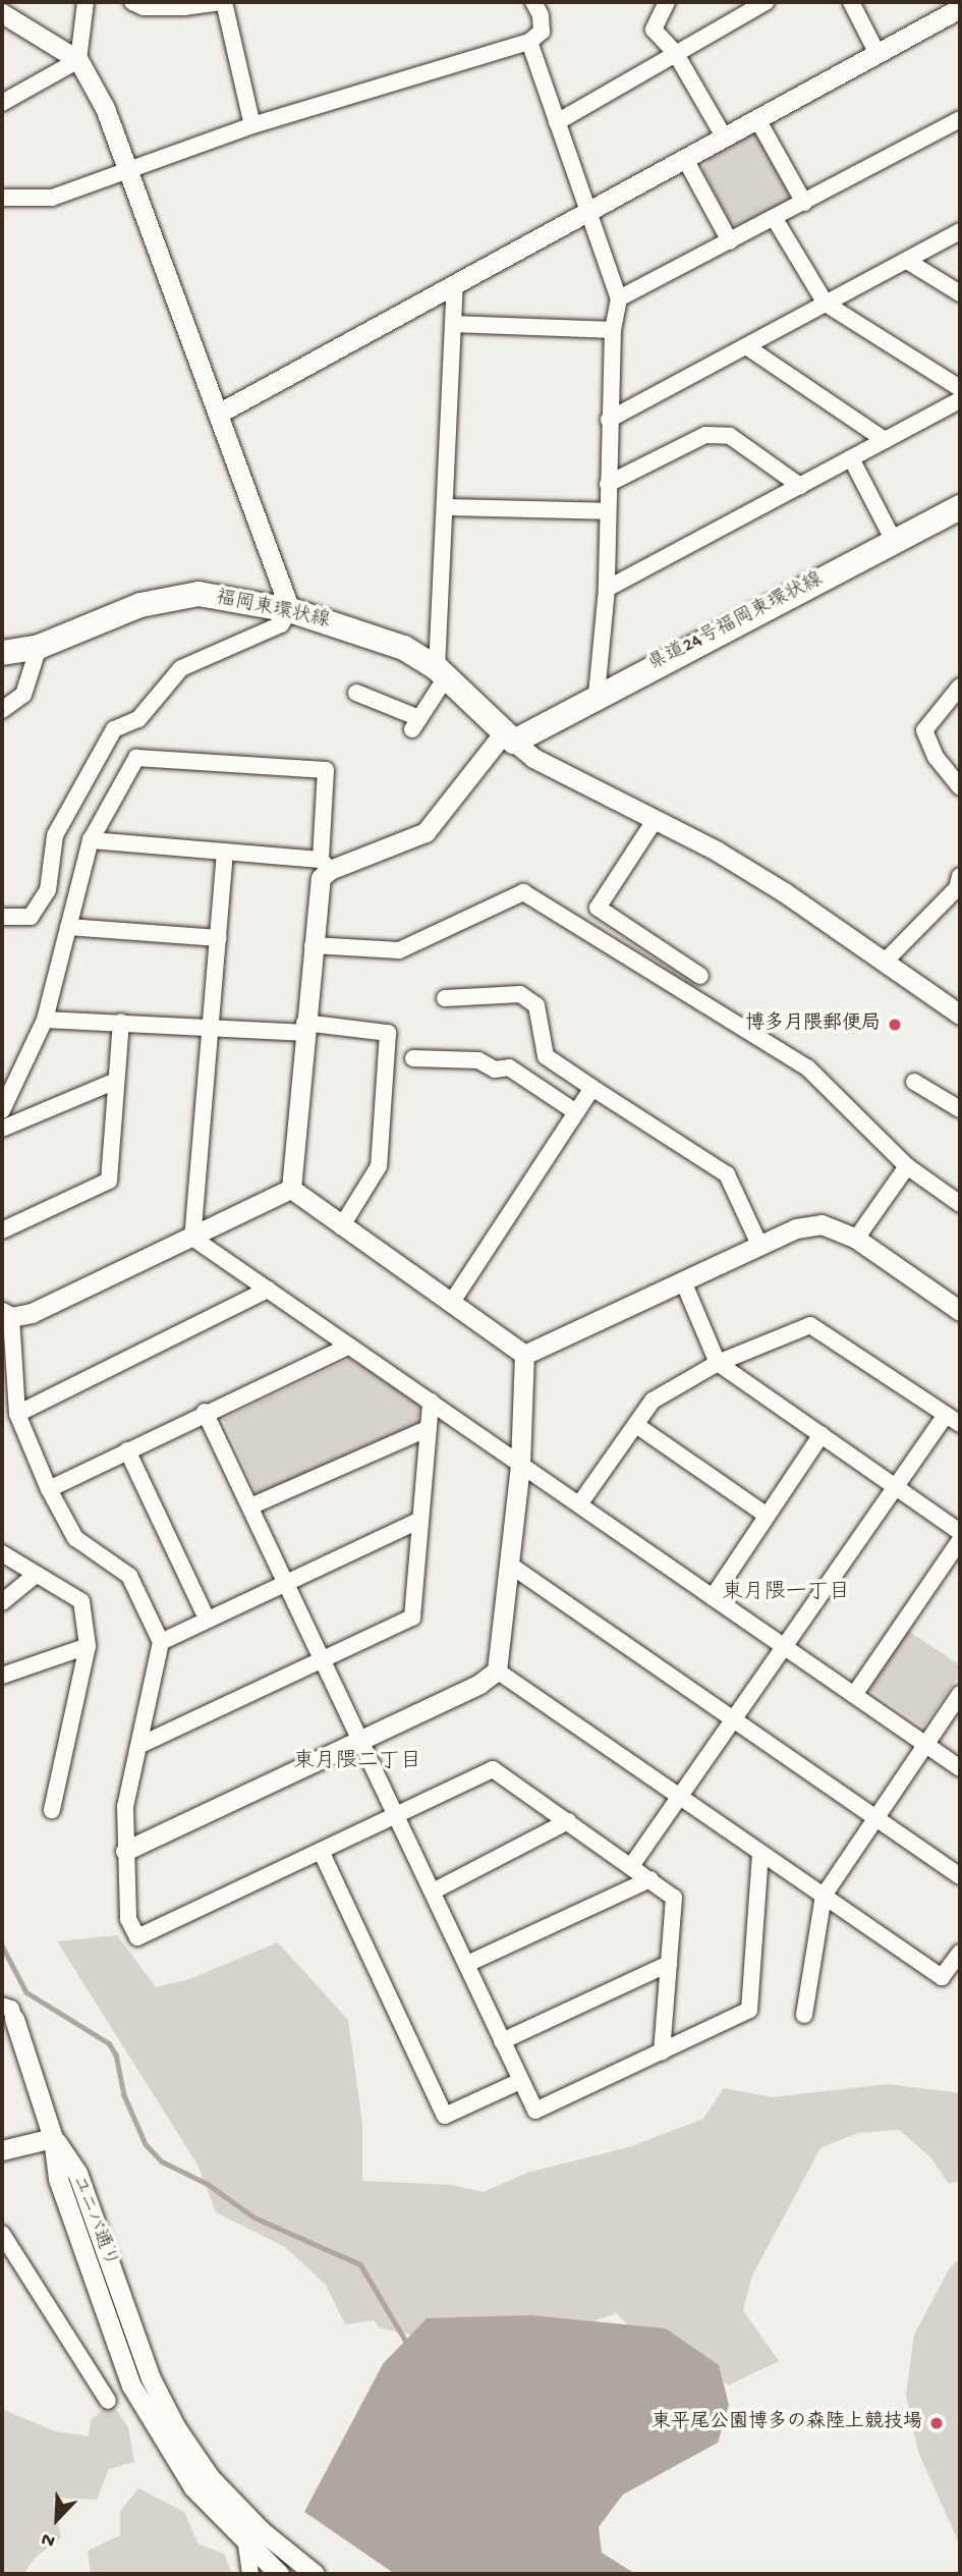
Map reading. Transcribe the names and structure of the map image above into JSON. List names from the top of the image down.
{
  "streets": {
    "main road": ["福岡東環状線", "県道24号福岡東環状線"],
    "street": ["ユニバ通り"]
  },
  "crossings": [
    ["福岡東環状線", "県道24号福岡東環状線"]
  ],
  "districts": ["東月隈一丁目", "東月隈二丁目"],
  "places": ["博多月隈郵便局", "東平尾公園博多の森陸上競技場"],
  "north": "bottom left"
}
